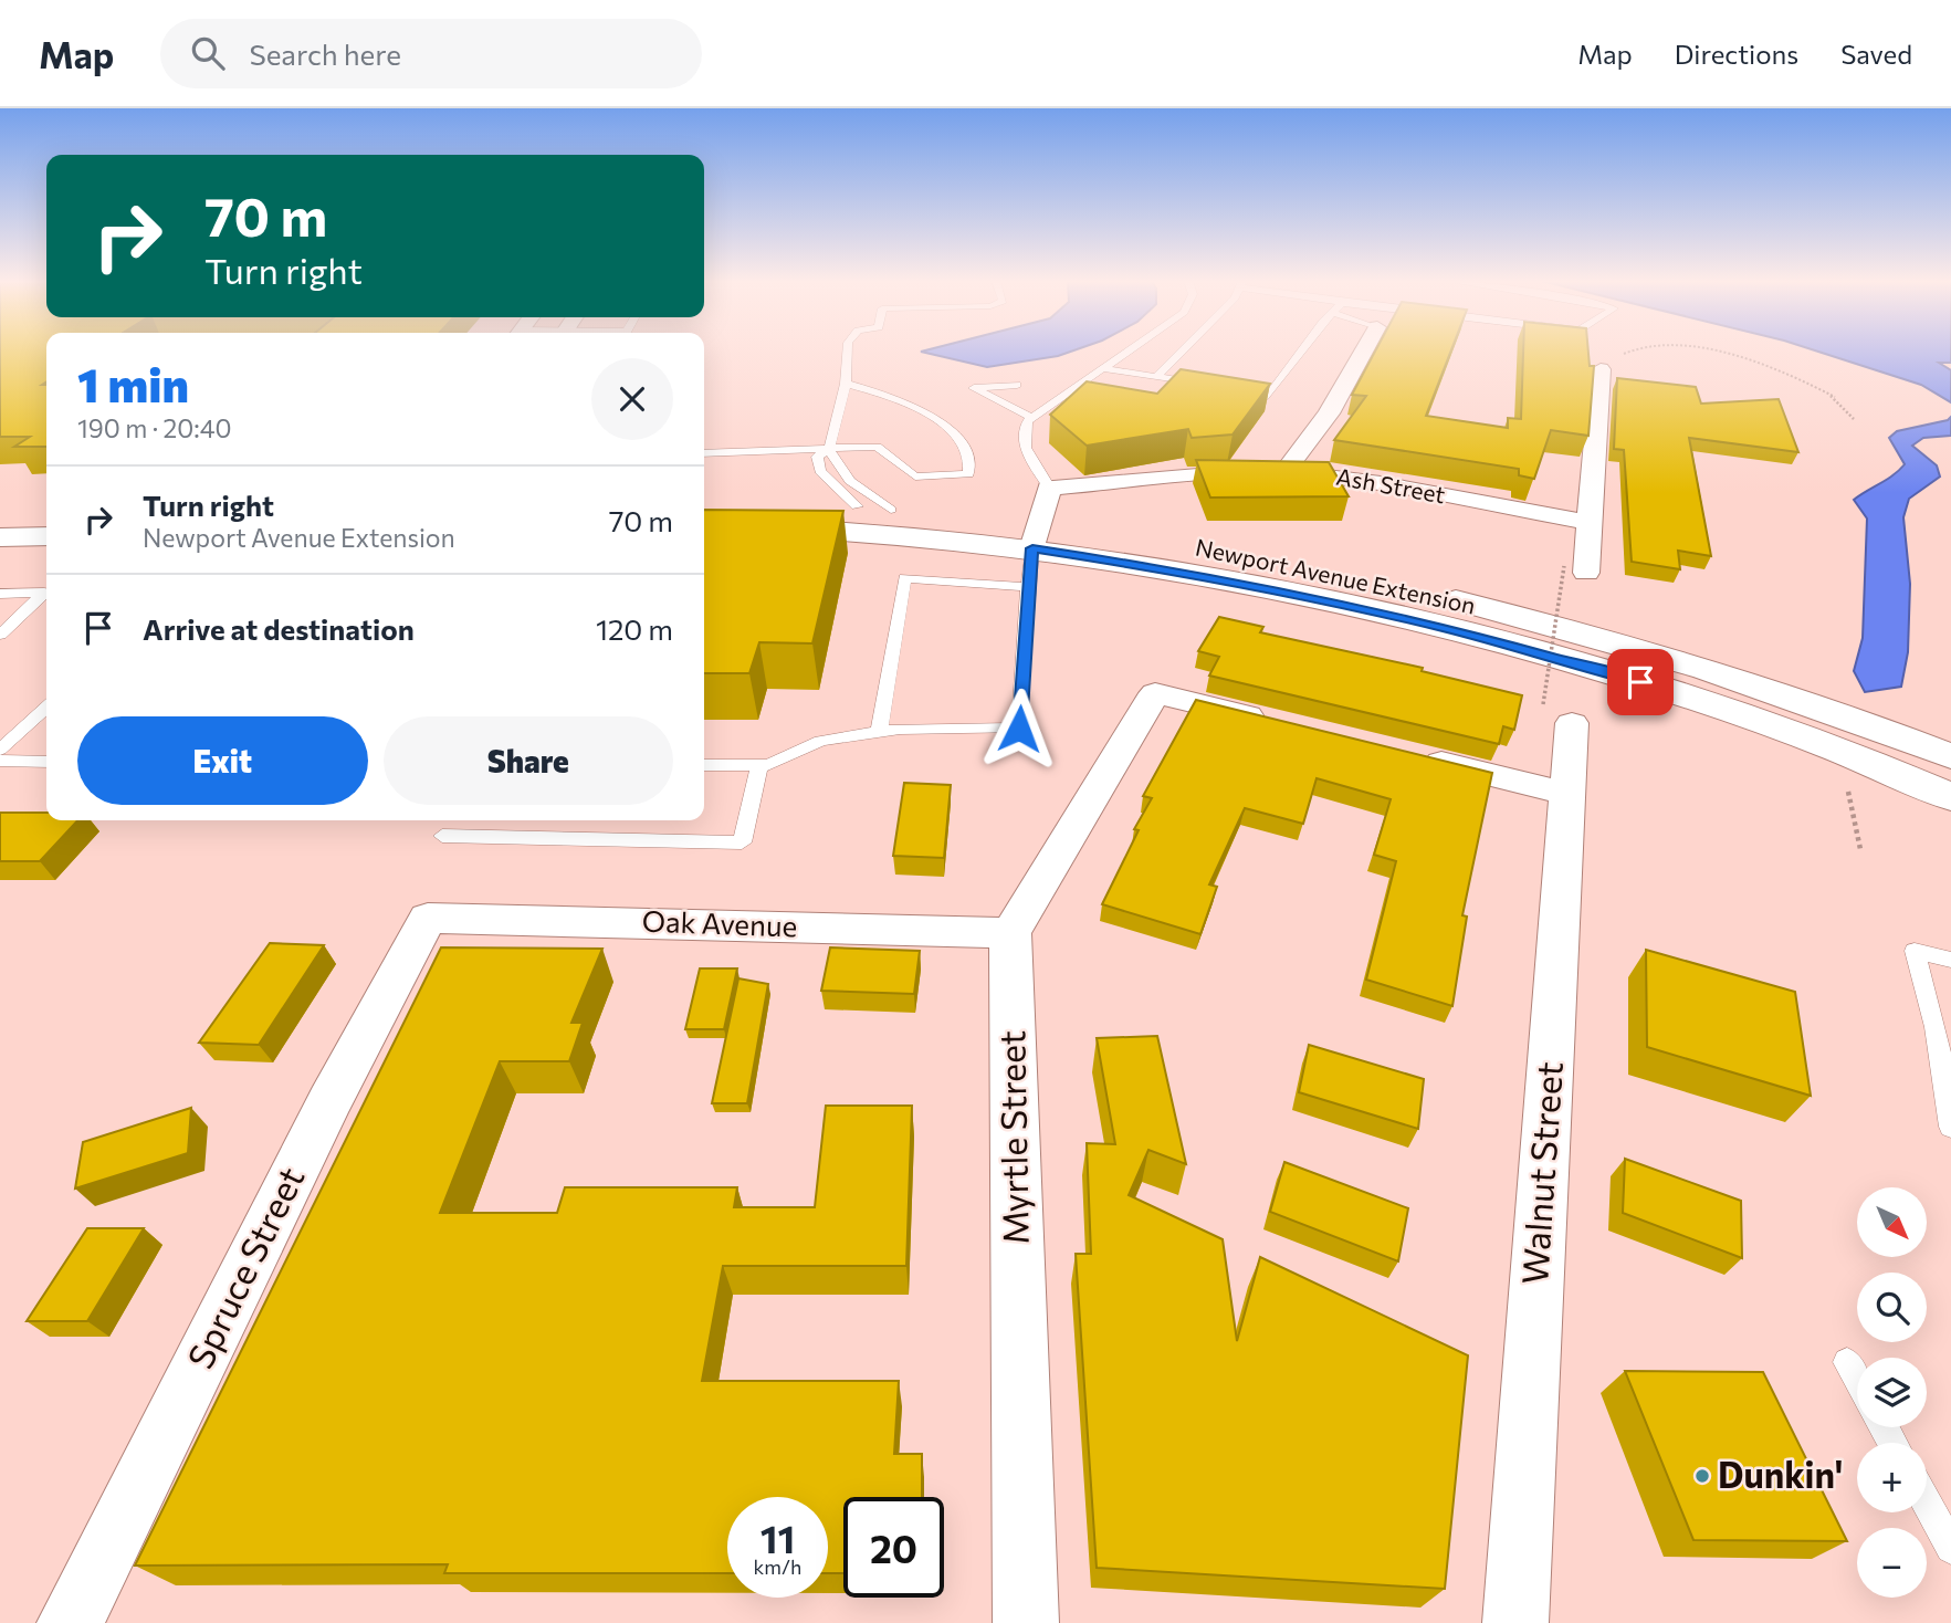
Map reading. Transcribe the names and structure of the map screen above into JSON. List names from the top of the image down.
{
  "streets": {
    "main road": ["Newport Avenue Extension"],
    "street": [
      "Ash Street",
      "Oak Avenue",
      "Myrtle Street",
      "Walnut Street",
      "Spruce Street"
    ]
  },
  "crossings": [
    ["Oak Avenue", "Myrtle Street"],
    ["Oak Avenue", "Spruce Street"]
  ],
  "places": ["Dunkin'"],
  "north": "bottom right",
  "page": {
    "header": "Map",
    "search": "Search here",
    "nav": ["Map", "Directions", "Saved"],
    "turn": ["70 m", "Turn right"],
    "heading": ["1 min", "190 m · 20:40"],
    "list": [
      {
        "name": "Turn right",
        "note": "Newport Avenue Extension",
        "value": "70 m"
      },
      {
        "name": "Arrive at destination",
        "value": "120 m"
      }
    ],
    "buttons": ["Exit", "Share"],
    "map_buttons": ["+", "−"],
    "speed": "11 km/h",
    "limit": "20"
  }
}
